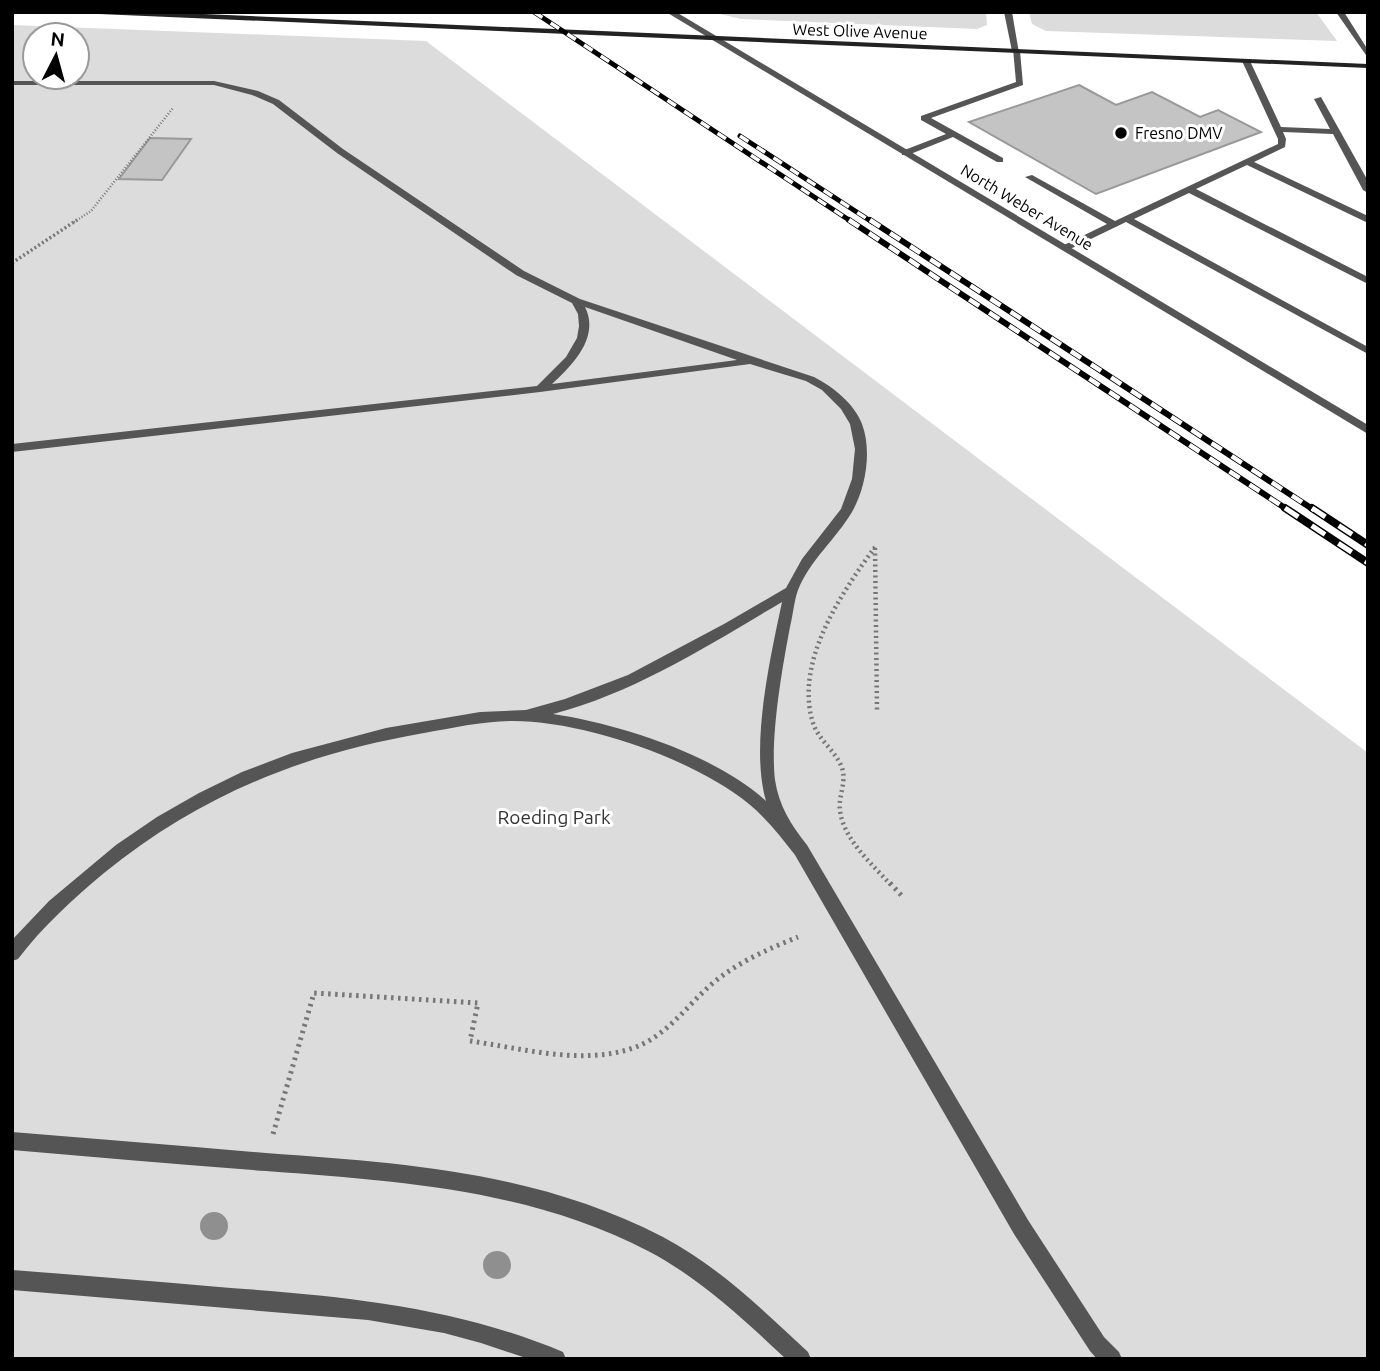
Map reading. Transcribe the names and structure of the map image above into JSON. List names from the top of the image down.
{
  "streets": {
    "main road": ["West Olive Avenue"],
    "street": ["North Weber Avenue"]
  },
  "crossings": [
    ["West Olive Avenue", "North Weber Avenue"]
  ],
  "parks": ["Roeding Park"],
  "places": ["Fresno DMV"],
  "north": "top"
}
